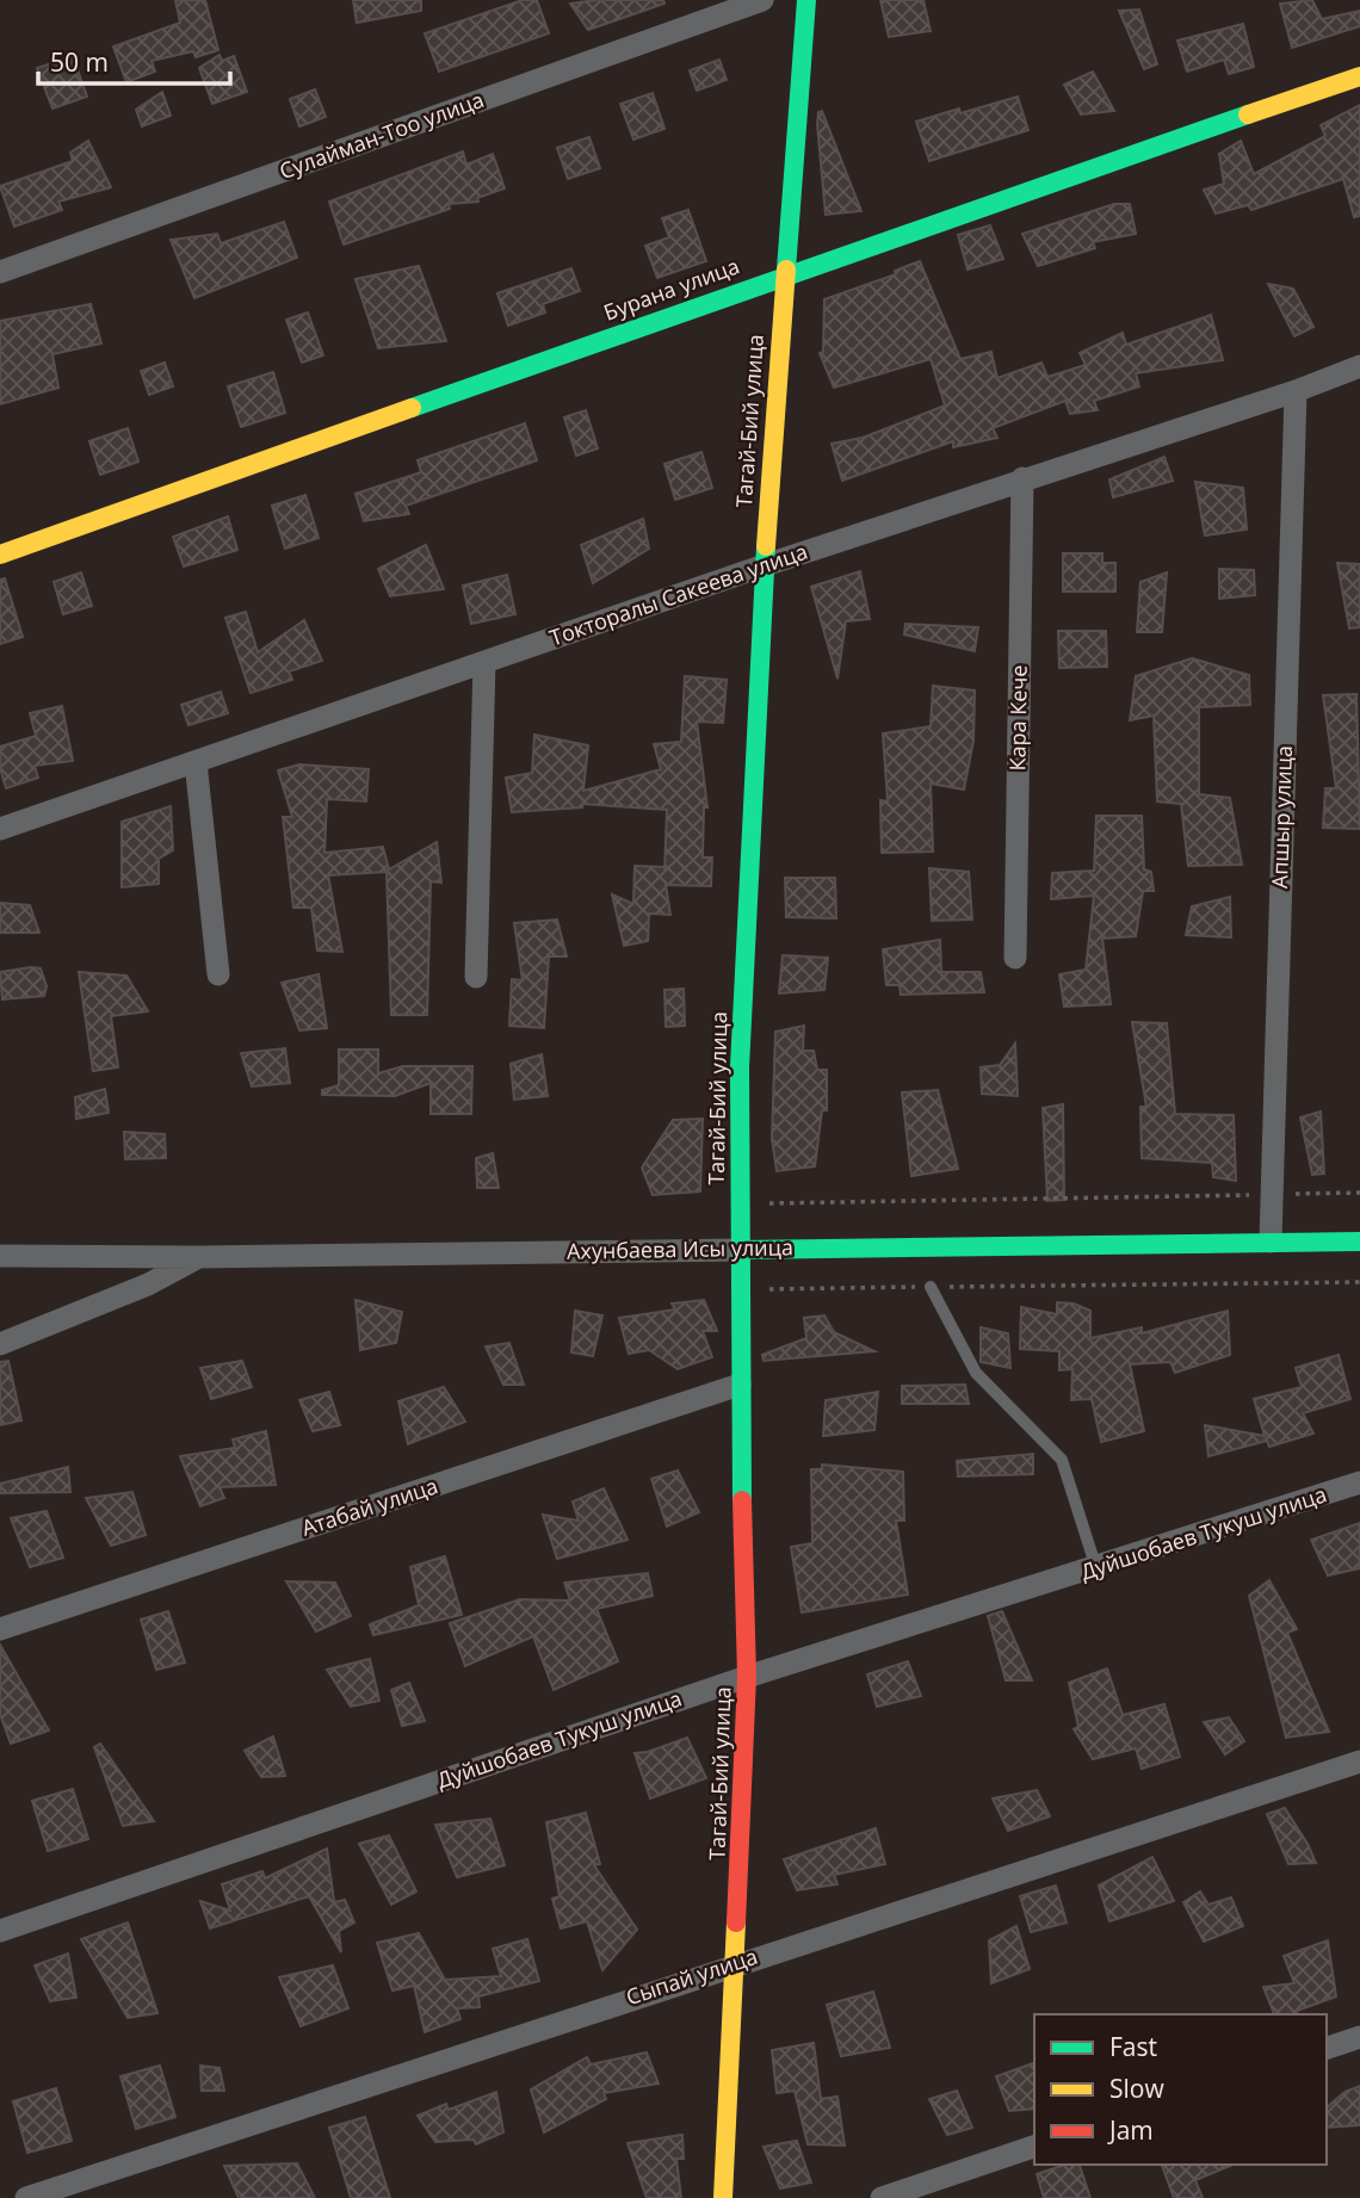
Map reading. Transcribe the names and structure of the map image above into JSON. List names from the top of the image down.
{
  "streets": {
    "street": [
      "Сулайман-Тоо улица",
      "Бурана улица",
      "Тагай-Бий улица",
      "Токторалы Сакеева улица",
      "Кара Кече",
      "Апшыр улица",
      "Ахунбаева Исы улица",
      "Атабай улица",
      "Дуйшобаев Тукуш улица",
      "Сыпай улица"
    ]
  },
  "crossings": [
    ["Бурана улица", "Тагай-Бий улица"],
    ["Тагай-Бий улица", "Токторалы Сакеева улица"],
    ["Тагай-Бий улица", "Ахунбаева Исы улица"],
    ["Тагай-Бий улица", "Атабай улица"],
    ["Тагай-Бий улица", "Дуйшобаев Тукуш улица"],
    ["Тагай-Бий улица", "Сыпай улица"],
    ["Токторалы Сакеева улица", "Кара Кече"],
    ["Токторалы Сакеева улица", "Апшыр улица"],
    ["Апшыр улица", "Ахунбаева Исы улица"]
  ],
  "legend": ["Fast", "Slow", "Jam"],
  "scale_bar": "50 m"
}
